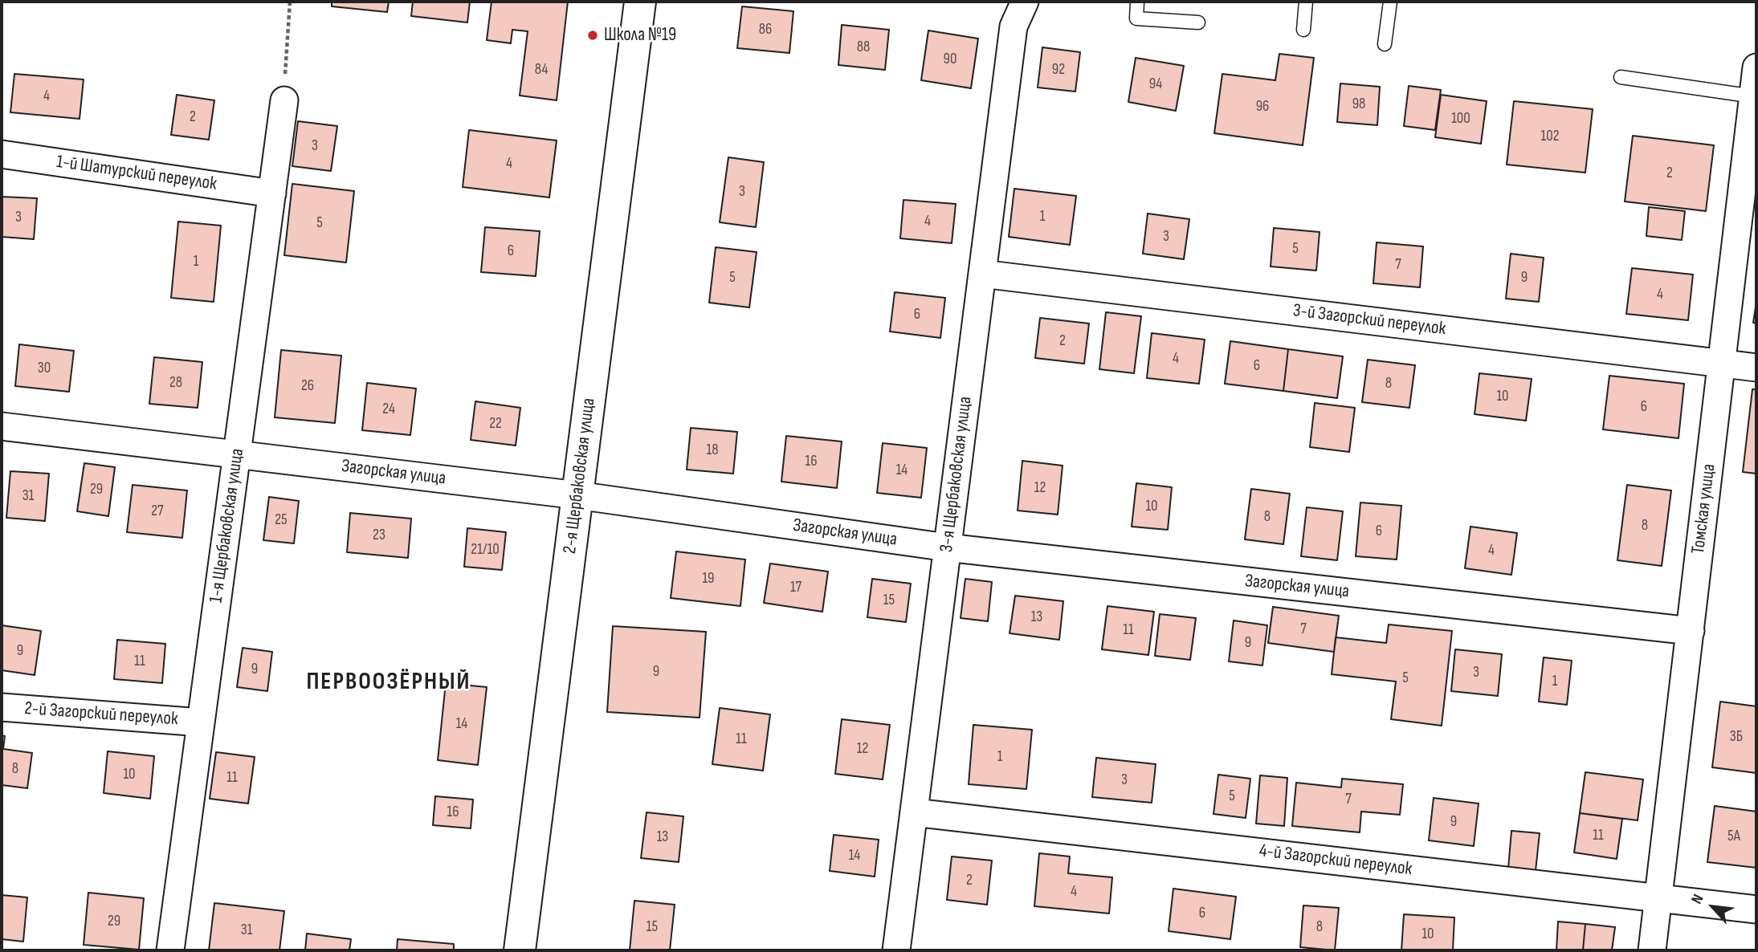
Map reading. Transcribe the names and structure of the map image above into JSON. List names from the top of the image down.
{
  "streets": {
    "street": [
      "1-й Шатурский переулок",
      "3-й Загорский переулок",
      "Загорская улица",
      "3-я Щербаковская улица",
      "2-я Щербаковская улица",
      "Томская улица",
      "1-я Щербаковская улица",
      "2-й Загорский переулок",
      "4-й Загорский переулок"
    ]
  },
  "crossings": [
    ["1-й Шатурский переулок", "1-я Щербаковская улица"],
    ["3-й Загорский переулок", "3-я Щербаковская улица"],
    ["3-й Загорский переулок", "Томская улица"],
    ["Загорская улица", "3-я Щербаковская улица"],
    ["Загорская улица", "2-я Щербаковская улица"],
    ["Загорская улица", "Томская улица"],
    ["Загорская улица", "1-я Щербаковская улица"],
    ["3-я Щербаковская улица", "4-й Загорский переулок"],
    ["Томская улица", "4-й Загорский переулок"],
    ["1-я Щербаковская улица", "2-й Загорский переулок"]
  ],
  "districts": ["ПЕРВООЗЁРНЫЙ"],
  "places": ["Школа №19"],
  "house_numbers": [
    "86",
    "88",
    "90",
    "84",
    "92",
    "94",
    "4",
    "98",
    "96",
    "2",
    "100",
    "102",
    "3",
    "4",
    "2",
    "3",
    "1",
    "3",
    "4",
    "5",
    "3",
    "5",
    "6",
    "1",
    "7",
    "5",
    "9",
    "4",
    "6",
    "2",
    "4",
    "6",
    "30",
    "28",
    "8",
    "26",
    "10",
    "6",
    "24",
    "22",
    "18",
    "16",
    "14",
    "12",
    "29",
    "31",
    "10",
    "27",
    "8",
    "25",
    "8",
    "6",
    "23",
    "21/10",
    "4",
    "19",
    "17",
    "15",
    "13",
    "7",
    "11",
    "9",
    "9",
    "11",
    "9",
    "9",
    "3",
    "5",
    "1",
    "14",
    "3Б",
    "11",
    "12",
    "1",
    "8",
    "10",
    "11",
    "3",
    "5",
    "7",
    "16",
    "9",
    "11",
    "5А",
    "13",
    "14",
    "2",
    "4",
    "6",
    "29",
    "15",
    "8",
    "31",
    "10"
  ],
  "north": "top left"
}
